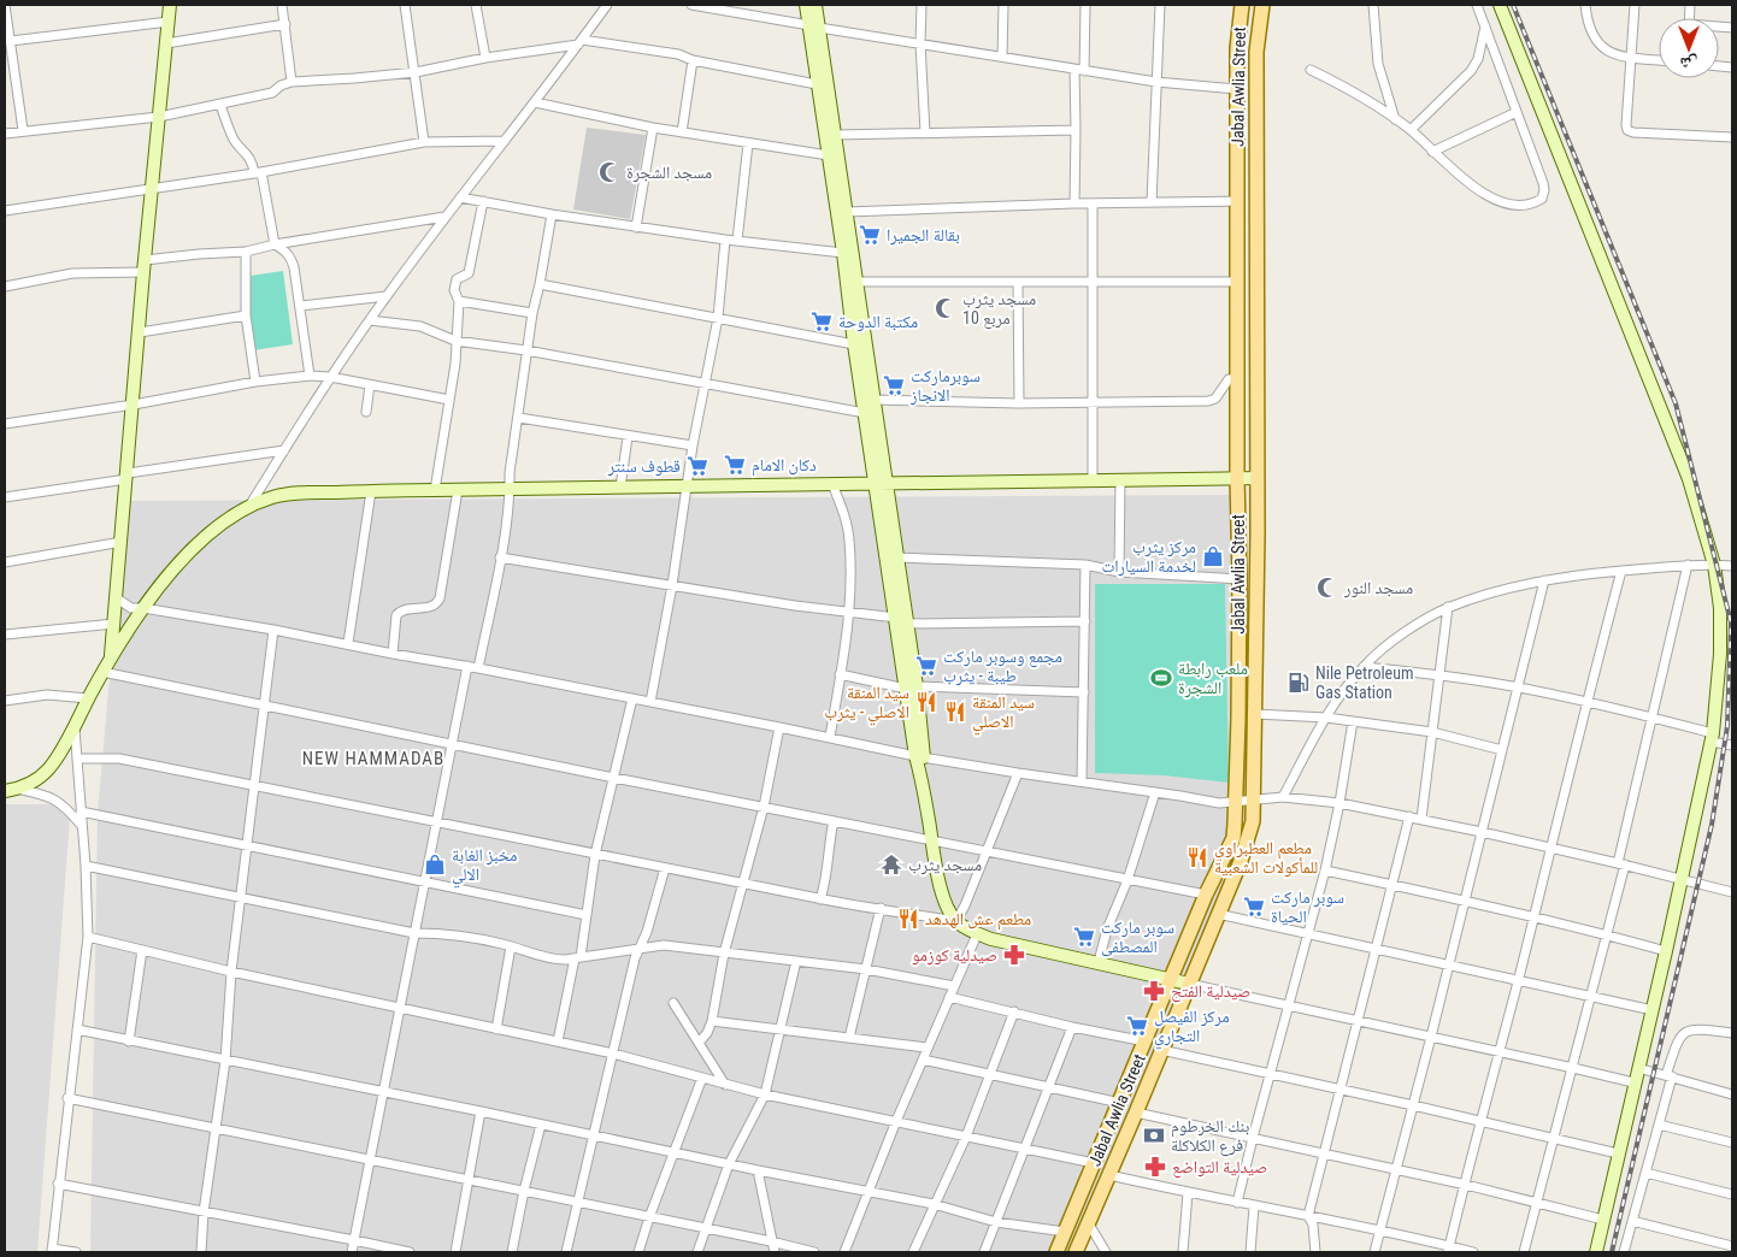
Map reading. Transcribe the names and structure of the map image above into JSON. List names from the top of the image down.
{
  "streets": {
    "main road": ["Jabal Awlia Street"]
  },
  "districts": ["NEW HAMMADAB"],
  "places": {
    "mosque": ["مسجد الشجرة", "مسجد يثرب مربع 10", "مسجد النور"],
    "supermarket": [
      "بقالة الجميرا",
      "مكتبة الدوحة",
      "سوبرماركت الانجاز",
      "دكان الامام",
      "قطوف سنتر",
      "مجمع وسوبر ماركت طيبة - يثرب",
      "سوبر ماركت الحياة",
      "سوبر ماركت المصطفى",
      "مركز الفيصل التجاري"
    ],
    "shop": ["مركز يثرب لخدمة السيارات", "مخبز الغابة الالي"],
    "sports": ["ملعب رابطة الشجرة"],
    "fuel station": ["Nile Petroleum Gas Station"],
    "restaurant": [
      "سيد المنقة الاصلي - يثرب",
      "سيد المنقة الاصلي",
      "مطعم العطبراوي للمأكولات الشعبية",
      "مطعم عش الهدهد"
    ],
    "temple": ["مسجد يثرب"],
    "pharmacy": ["صيدلية كوزمو", "صيدلية الفتح", "صيدلية التواضع"],
    "bank": ["بنك الخرطوم فرع الكلاكلة"]
  },
  "north": "bottom"
}
